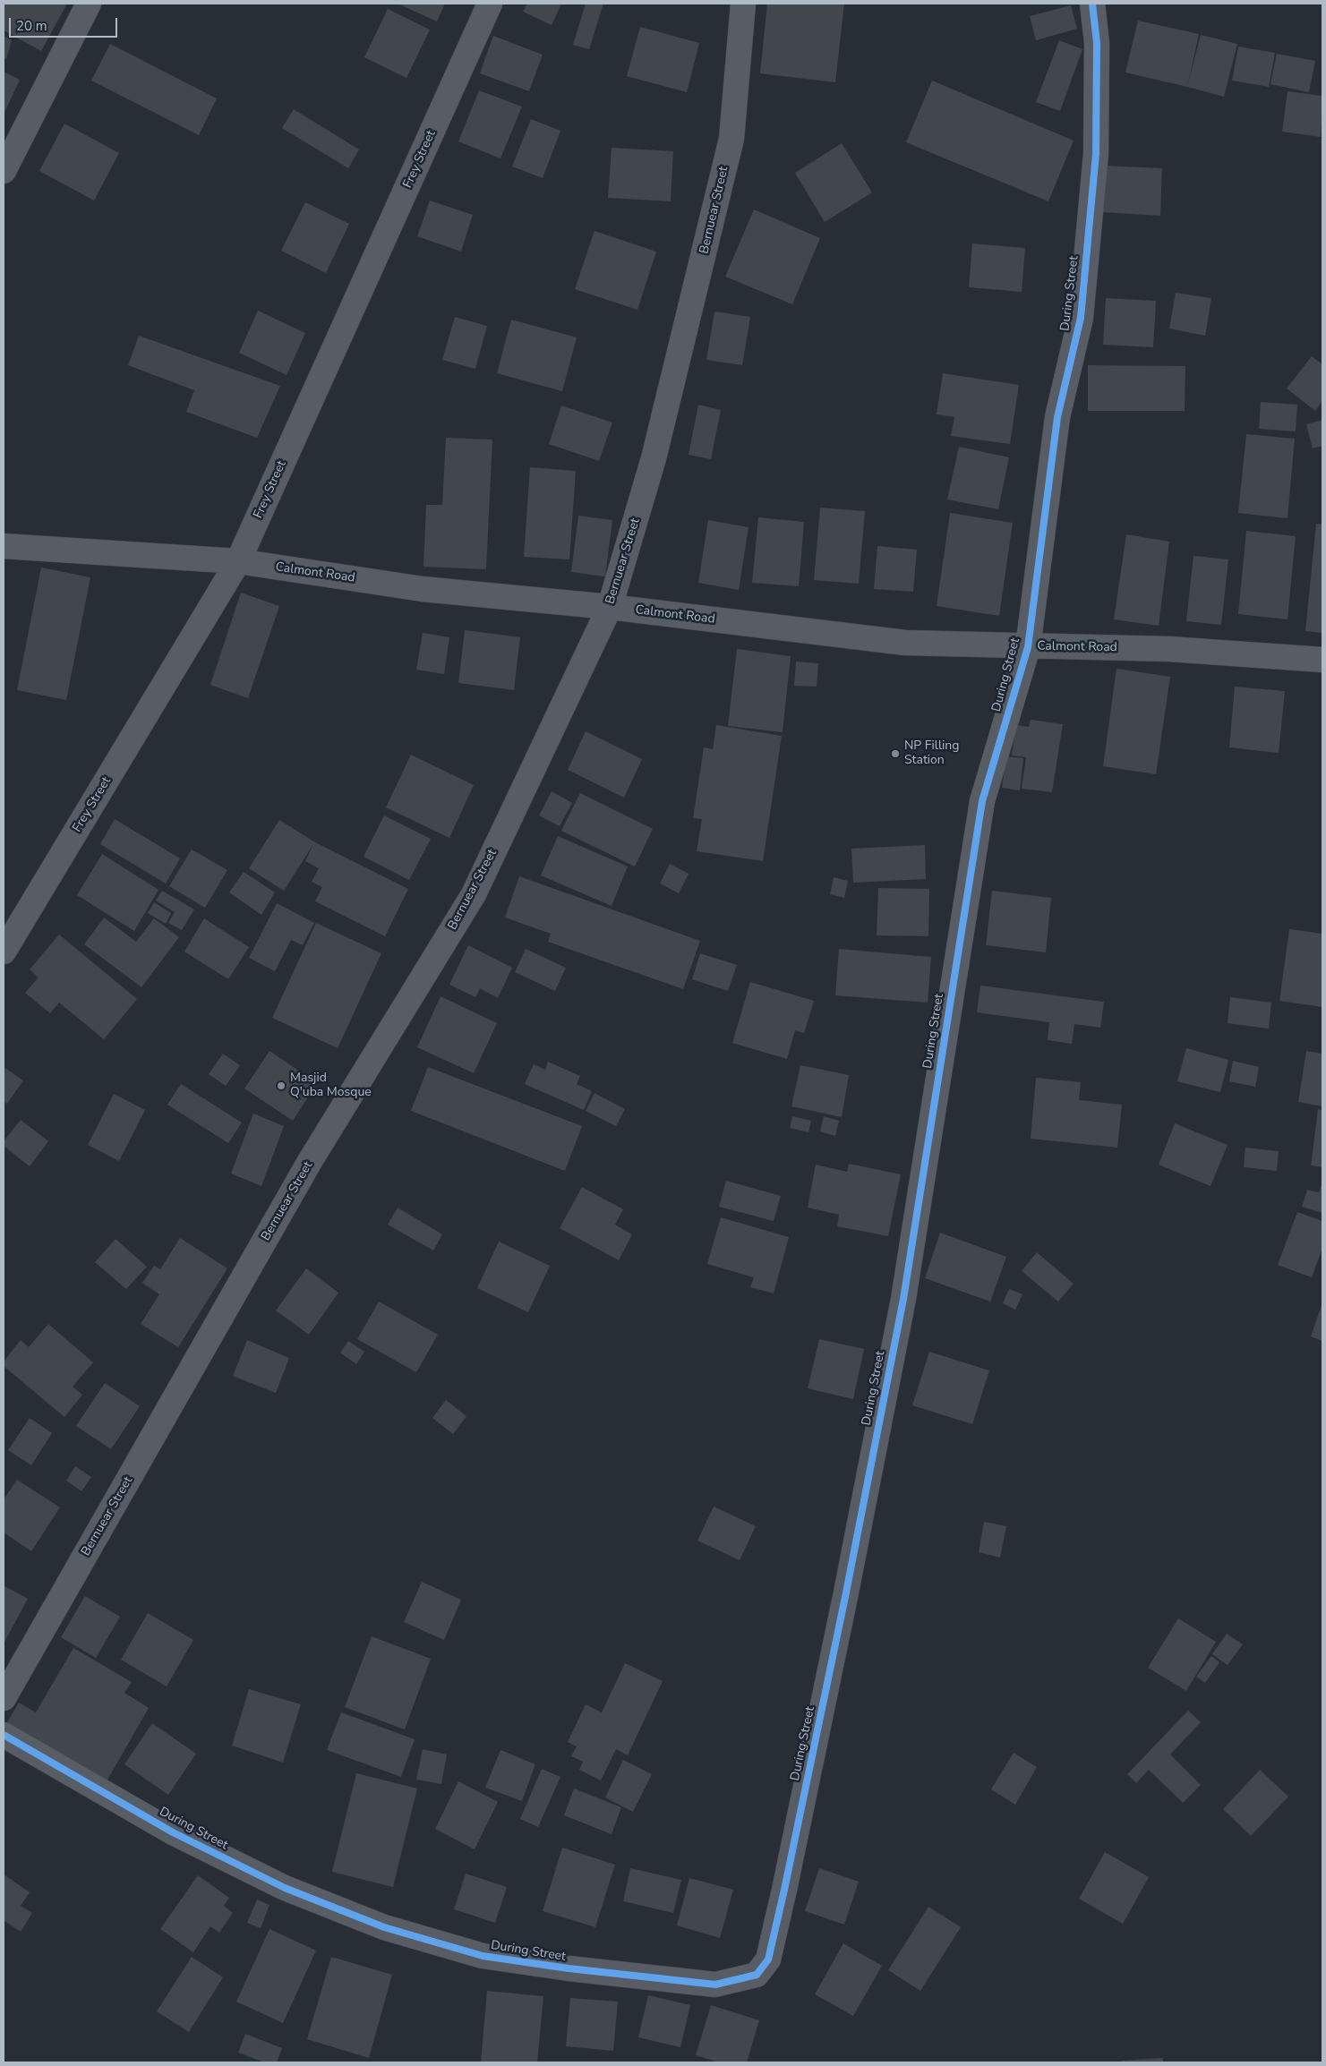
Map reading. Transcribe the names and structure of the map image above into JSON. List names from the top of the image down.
{
  "streets": {
    "street": [
      "Frey Street",
      "Bernuear Street",
      "During Street",
      "Calmont Road"
    ]
  },
  "crossings": [
    ["Frey Street", "Calmont Road"],
    ["Bernuear Street", "Calmont Road"],
    ["During Street", "Calmont Road"]
  ],
  "places": ["NP Filling Station", "Masjid Q'uba Mosque"],
  "scale_bar": "20 m"
}
